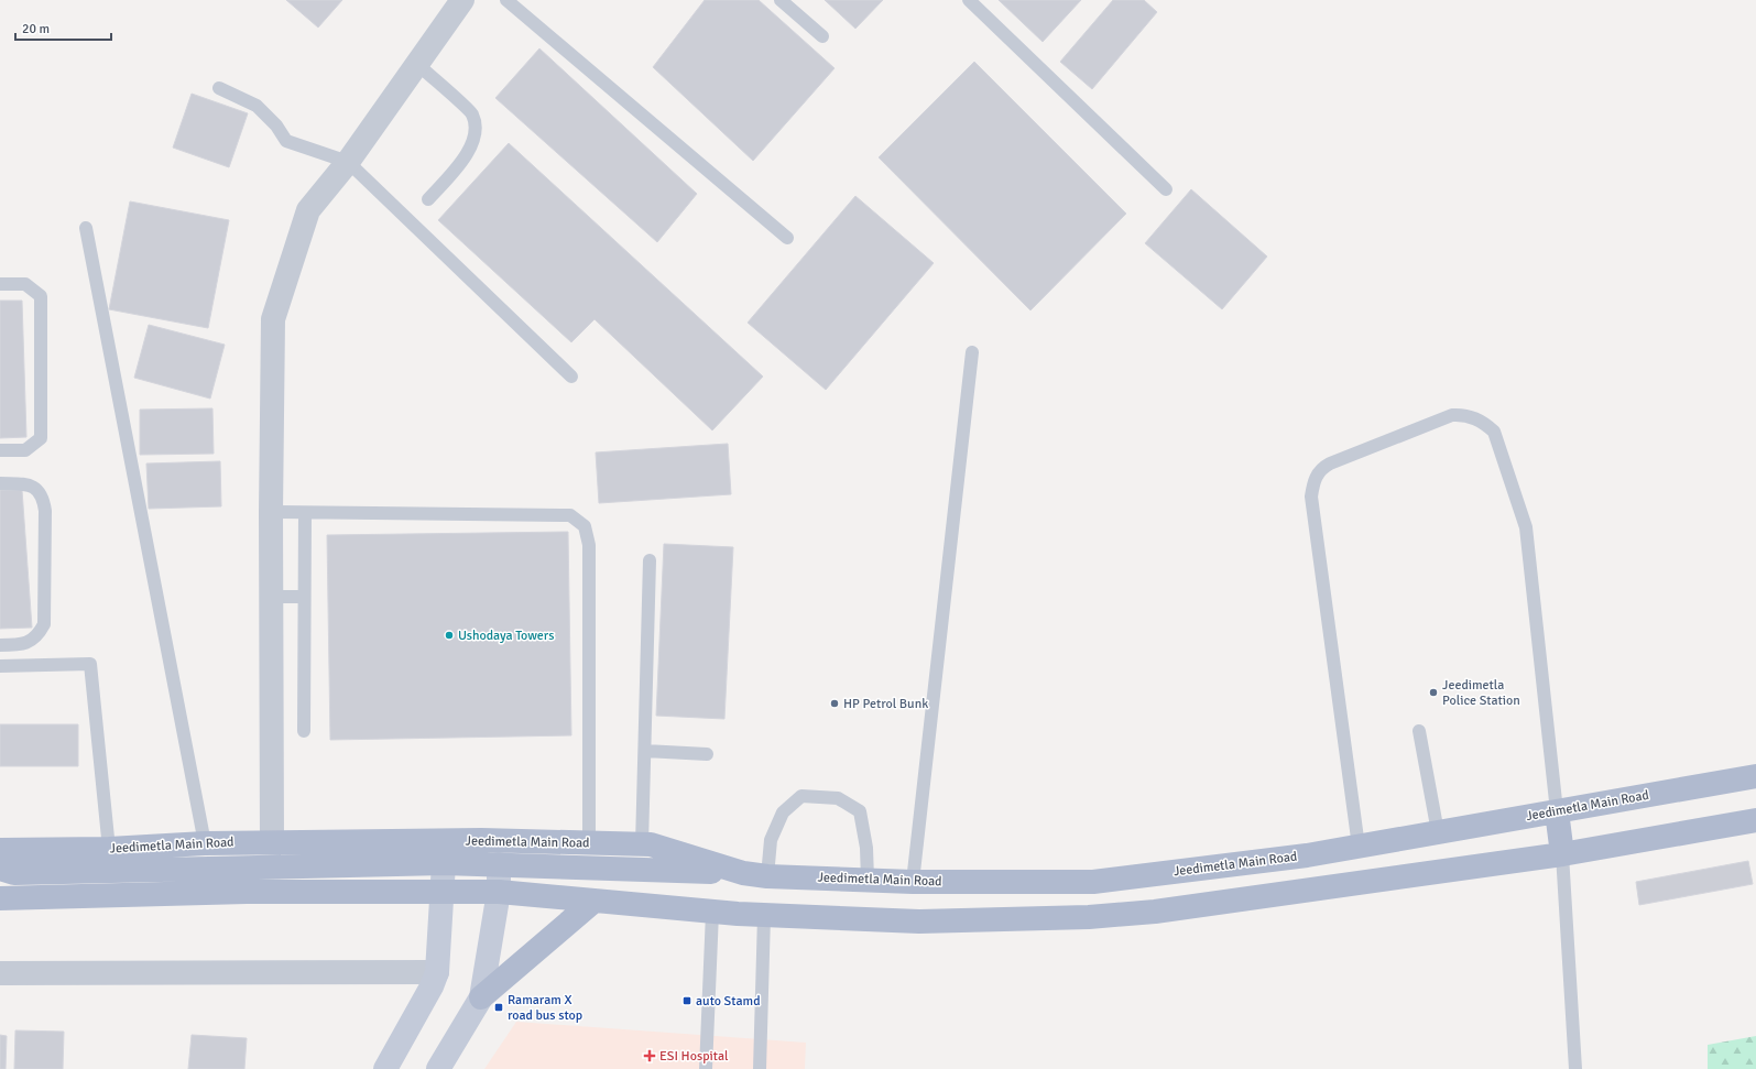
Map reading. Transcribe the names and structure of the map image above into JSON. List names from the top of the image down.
{
  "streets": {
    "main road": ["Jeedimetla Main Road"]
  },
  "places": {
    "other": ["Ushodaya Towers", "Jeedimetla Police Station", "HP Petrol Bunk"],
    "transit": ["auto Stamd", "Ramaram X road bus stop"],
    "health": ["ESI Hospital"]
  },
  "scale_bar": "20 m"
}
